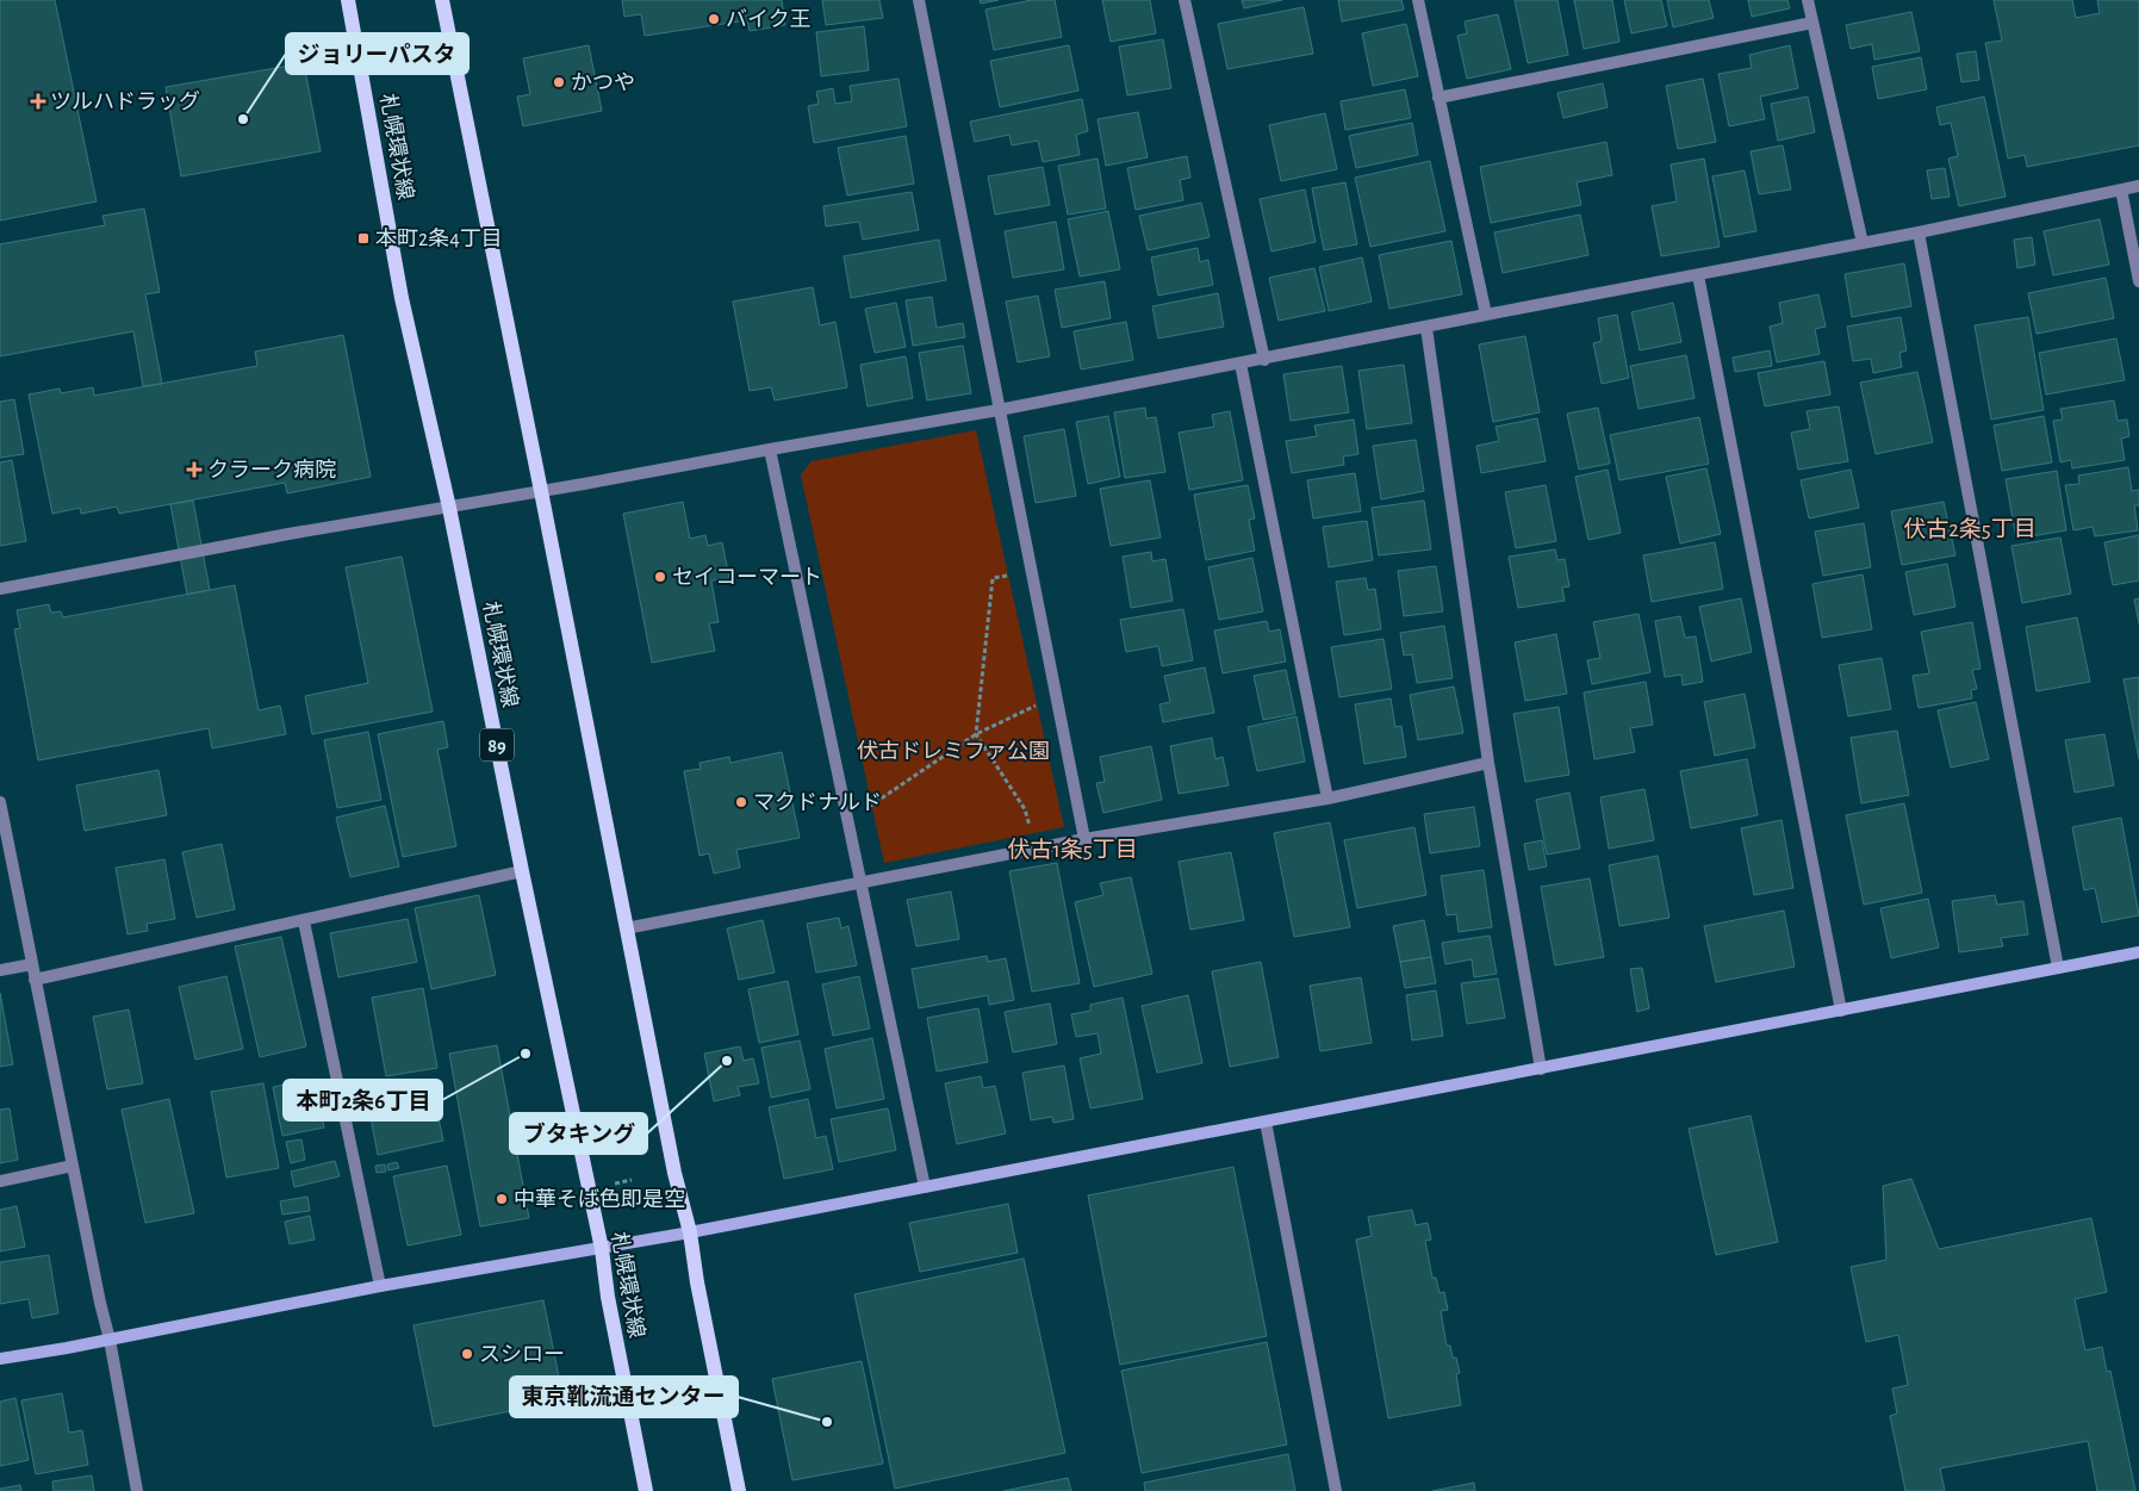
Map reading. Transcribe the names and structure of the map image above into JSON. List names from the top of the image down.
{
  "streets": {
    "main road": ["札幌環状線", "89"]
  },
  "districts": ["伏古2条5丁目", "伏古1条5丁目"],
  "parks": ["伏古ドレミファ公園"],
  "places": {
    "other": [
      "バイク王",
      "かつや",
      "ジョリーパスタ",
      "セイコーマート",
      "マクドナルド",
      "本町2条6丁目",
      "ブタキング",
      "中華そば色即是空",
      "スシロー",
      "東京靴流通センター"
    ],
    "health": ["ツルハドラッグ", "クラーク病院"],
    "transit": ["本町2条4丁目"]
  }
}
